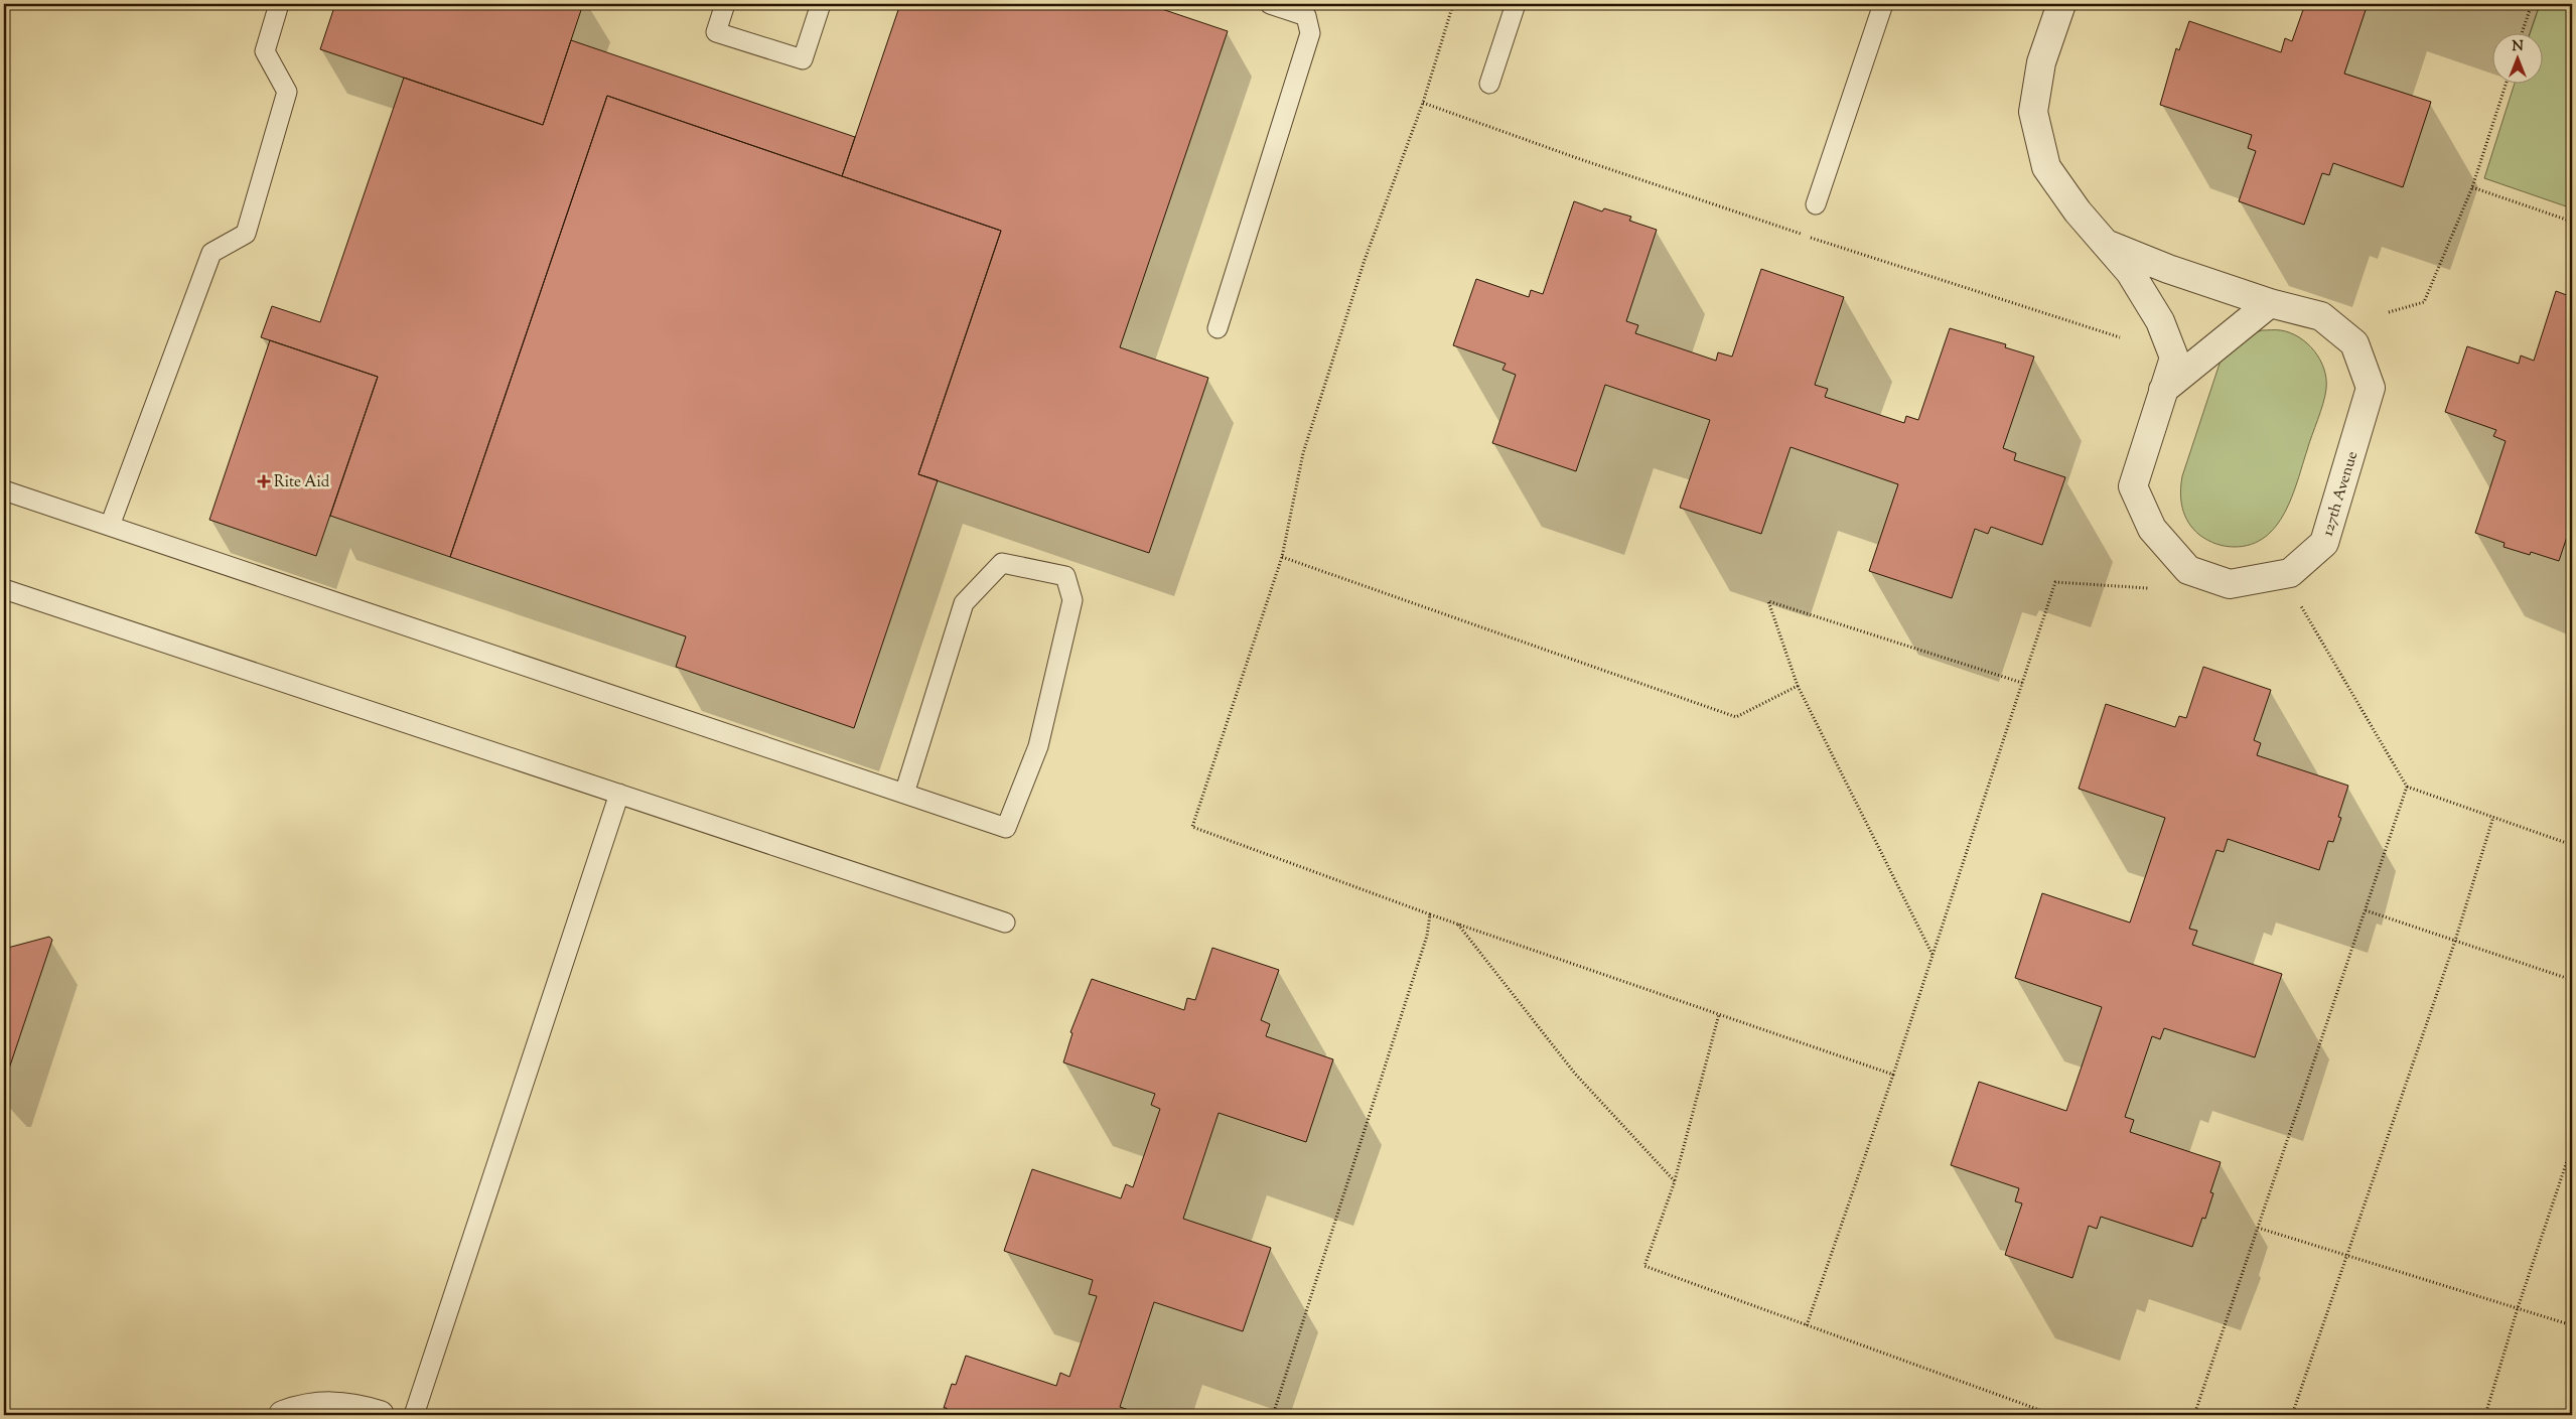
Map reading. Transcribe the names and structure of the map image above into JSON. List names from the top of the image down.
{
  "streets": {
    "street": ["127th Avenue"]
  },
  "places": {
    "health": ["Rite Aid"]
  },
  "north": "top"
}
